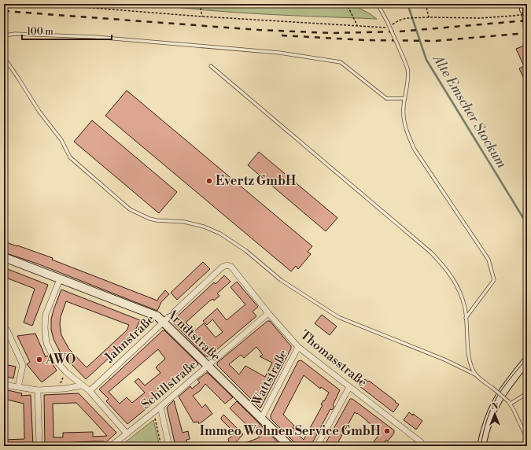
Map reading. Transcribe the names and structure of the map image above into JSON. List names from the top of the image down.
{
  "streets": {
    "street": [
      "Arndtstraße",
      "Jahnstraße",
      "Thomasstraße",
      "Wattstraße",
      "Schillstraße"
    ]
  },
  "crossings": [
    ["Arndtstraße", "Jahnstraße"],
    ["Arndtstraße", "Wattstraße"],
    ["Arndtstraße", "Schillstraße"],
    ["Jahnstraße", "Thomasstraße"],
    ["Thomasstraße", "Wattstraße"],
    ["Thomasstraße", "Schillstraße"]
  ],
  "water": ["Alte Emscher Stockum"],
  "places": ["Evertz GmbH", "AWO", "Immeo Wohnen Service GmbH"],
  "scale_bar": "100 m",
  "north": "top"
}
